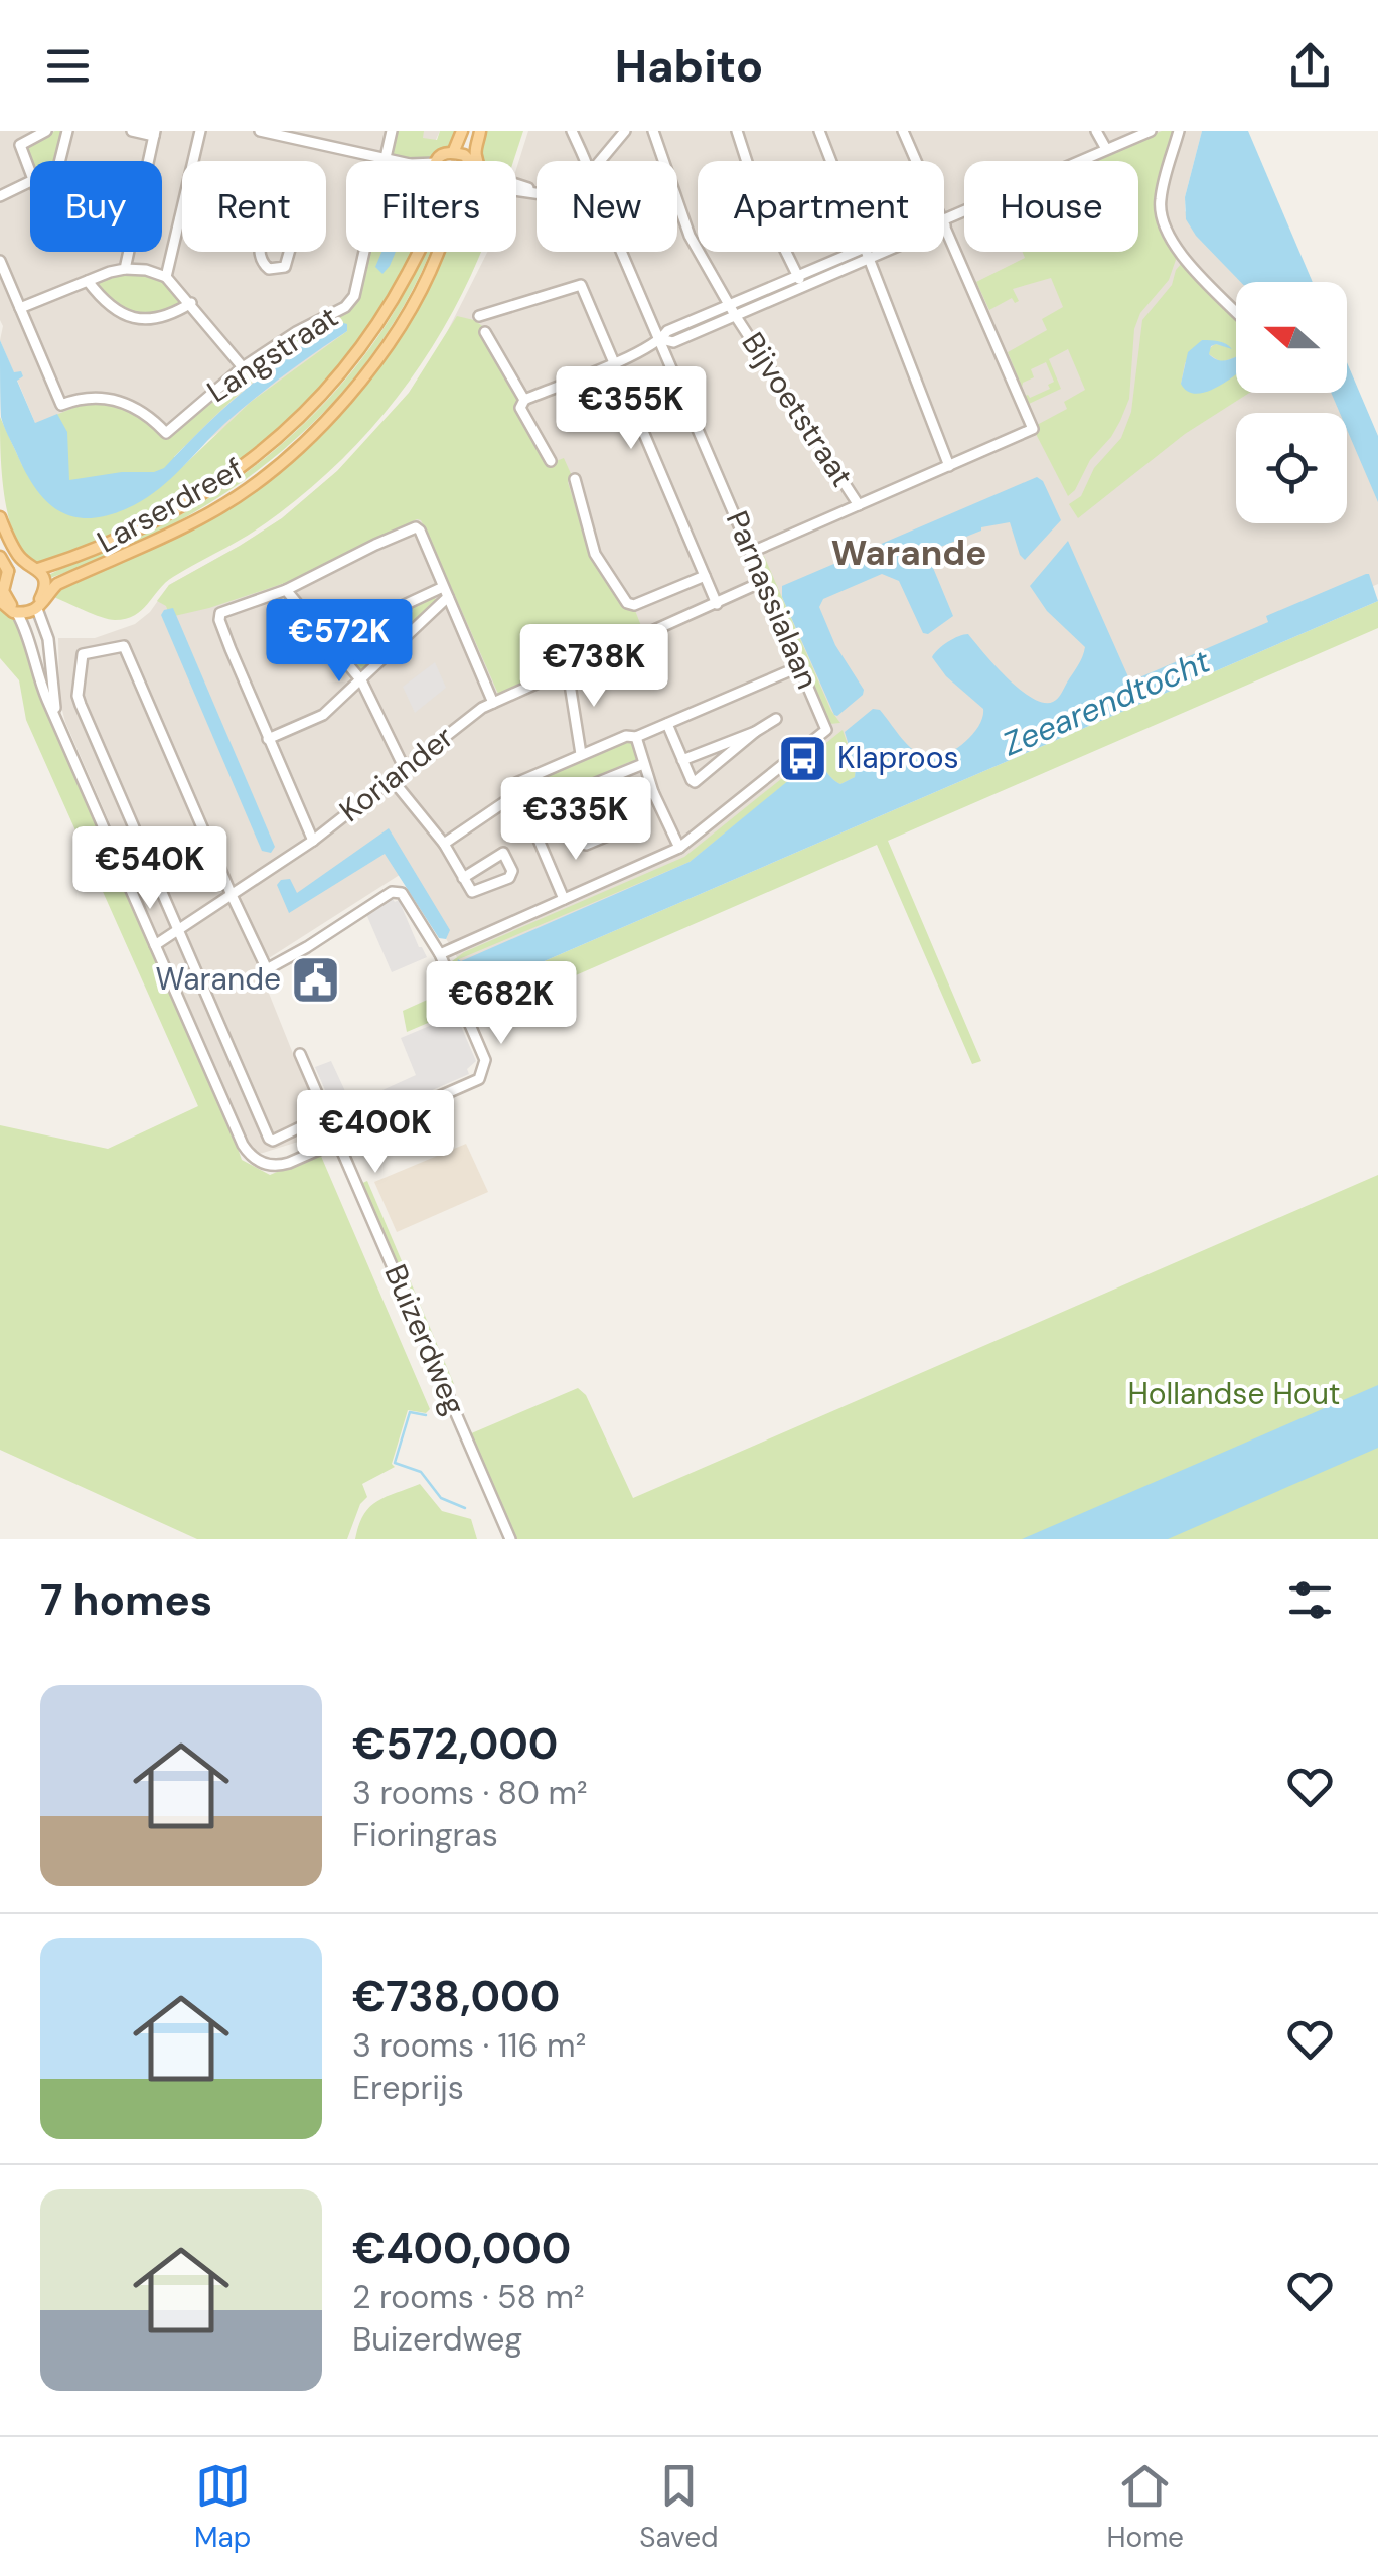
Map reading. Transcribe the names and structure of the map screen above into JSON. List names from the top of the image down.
{
  "streets": {
    "main road": ["Larserdreef"],
    "street": [
      "Langstraat",
      "Bijvoetstraat",
      "Parnassialaan",
      "Koriander",
      "Buizerdweg"
    ]
  },
  "crossings": [
    ["Parnassialaan", "Koriander"]
  ],
  "districts": ["Warande"],
  "water": ["Zeearendtocht"],
  "parks": ["Hollandse Hout"],
  "places": {
    "bus stop": ["Klaproos"],
    "public building": ["Warande"]
  },
  "north": "left",
  "page": {
    "header": "Habito",
    "chip": [
      "Buy",
      "Rent",
      "Filters",
      "New",
      "Apartment",
      "House"
    ],
    "price": [
      "€355K",
      "€572K",
      "€738K",
      "€335K",
      "€540K",
      "€682K",
      "€400K"
    ],
    "heading": "7 homes",
    "list": [
      {
        "name": "€572,000",
        "note": "3 rooms · 80 m² · Fioringras"
      },
      {
        "name": "€738,000",
        "note": "3 rooms · 116 m² · Ereprijs"
      },
      {
        "name": "€400,000",
        "note": "2 rooms · 58 m² · Buizerdweg"
      }
    ],
    "tabs": ["Map", "Saved", "Home"]
  }
}
